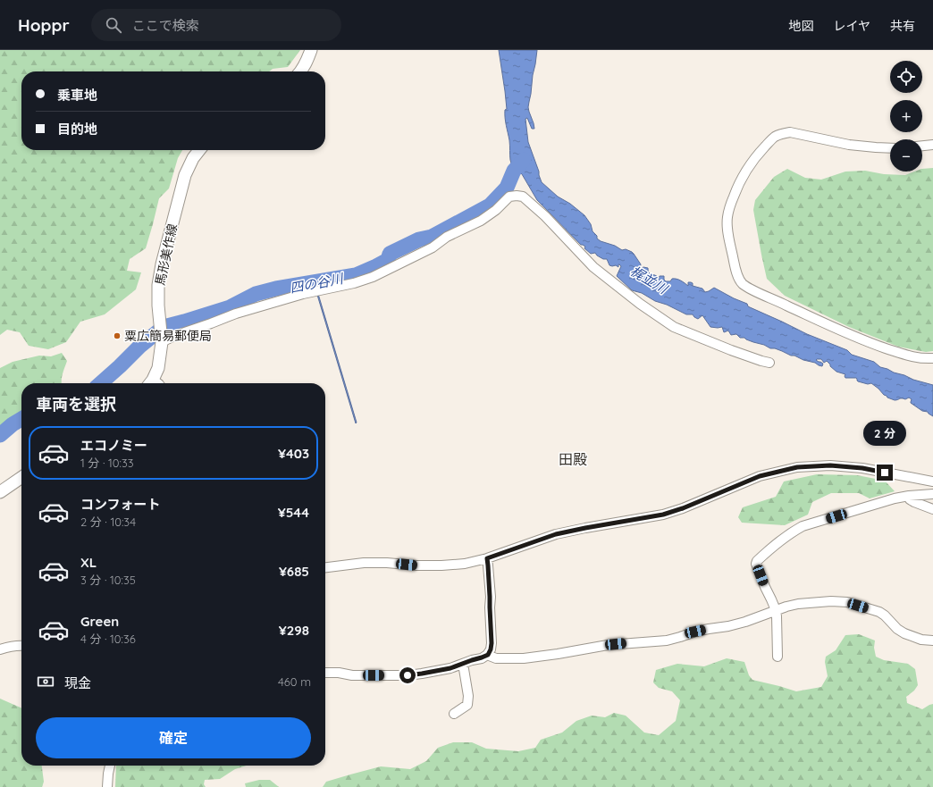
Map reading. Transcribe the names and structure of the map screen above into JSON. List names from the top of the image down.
{
  "streets": {
    "main road": ["馬形美作線"]
  },
  "districts": ["田殿"],
  "water": ["梶並川", "四の谷川"],
  "places": ["粟広簡易郵便局"],
  "page": {
    "header": "Hoppr",
    "search": "ここで検索",
    "nav": ["地図", "レイヤ", "共有"],
    "map_buttons": ["+", "−"],
    "banner": ["乗車地", "目的地"],
    "heading": "車両を選択",
    "bubble": "2 分",
    "list": [
      {
        "name": "エコノミー",
        "note": "1 分 · 10:33",
        "value": "¥403"
      },
      {
        "name": "コンフォート",
        "note": "2 分 · 10:34",
        "value": "¥544"
      },
      {
        "name": "XL",
        "note": "3 分 · 10:35",
        "value": "¥685"
      },
      {
        "name": "Green",
        "note": "4 分 · 10:36",
        "value": "¥298"
      }
    ],
    "pay": ["現金", "460 m"],
    "buttons": "確定"
  }
}
